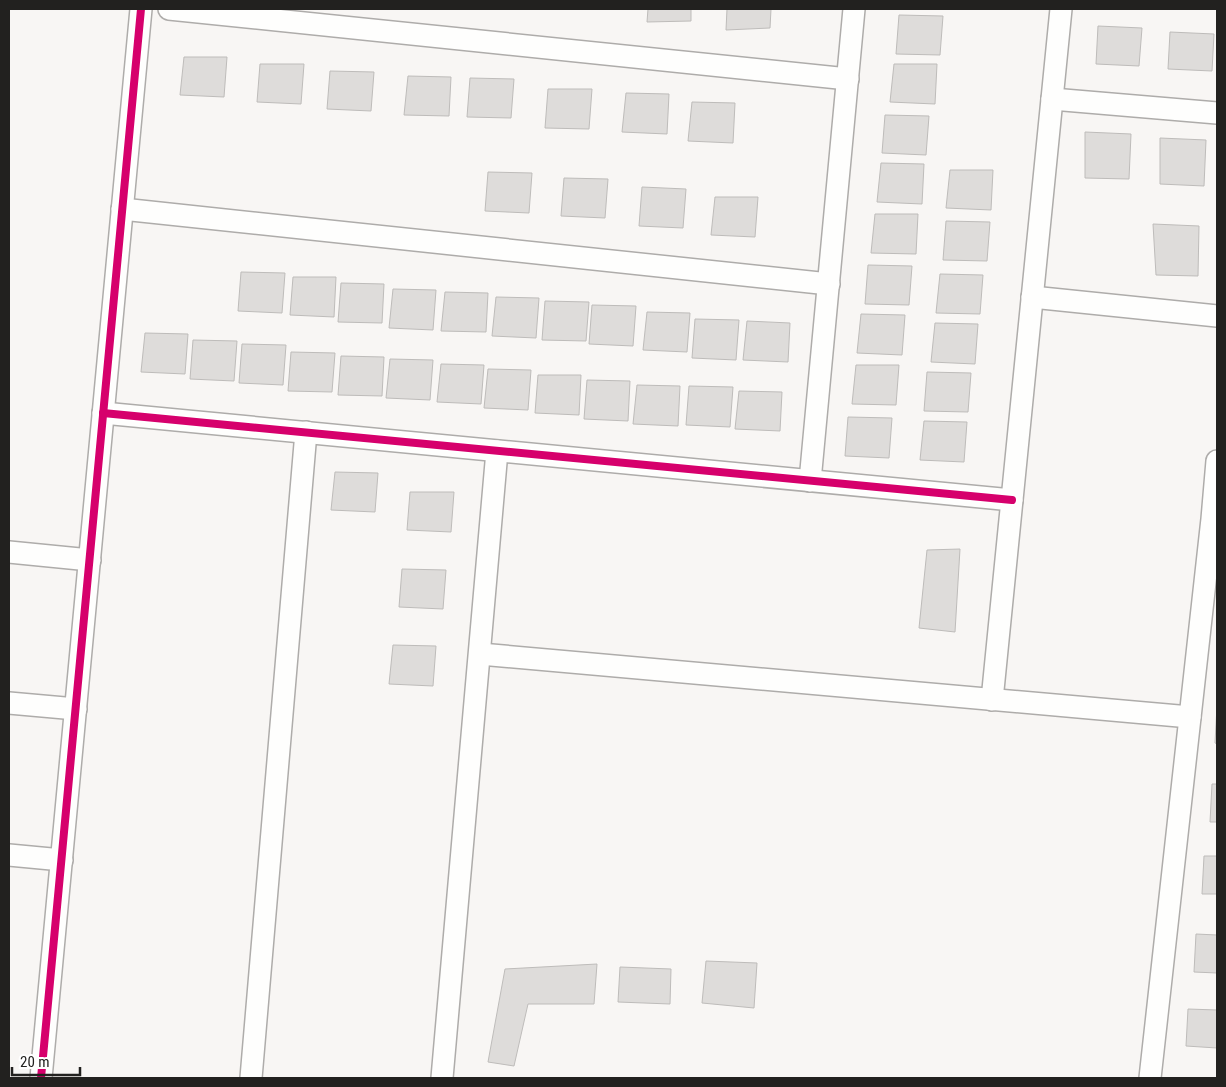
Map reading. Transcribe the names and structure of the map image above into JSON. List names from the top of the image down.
{
  "scale_bar": "20 m"
}
